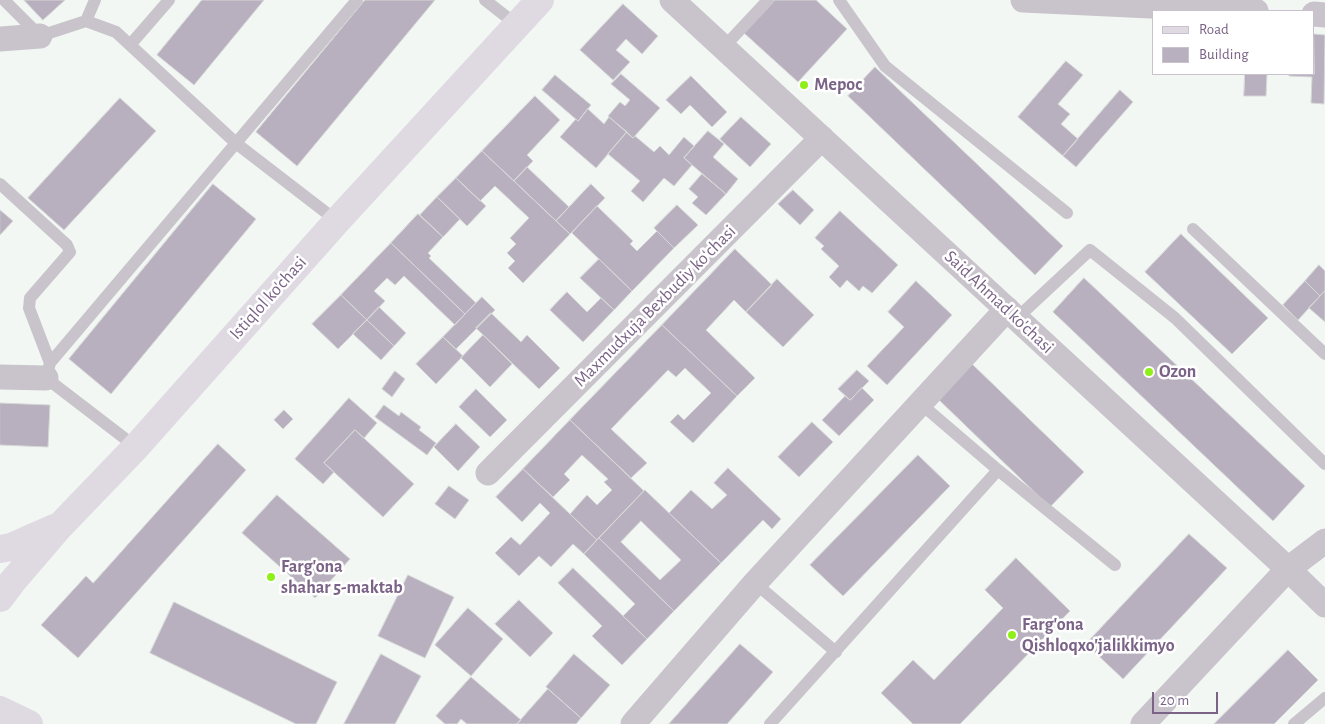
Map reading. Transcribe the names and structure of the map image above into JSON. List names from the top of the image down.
{
  "streets": {
    "main road": ["Istiqlol ko'chasi"],
    "street": ["Said Ahmad ko'chasi", "Maxmudxuja Bexbudiy koʻchasi"]
  },
  "crossings": [
    ["Said Ahmad ko'chasi", "Maxmudxuja Bexbudiy koʻchasi"]
  ],
  "places": [
    "Мерос",
    "Ozon",
    "Farg'ona shahar 5-maktab",
    "Farg'ona Qishloqxo'jalikkimyo"
  ],
  "legend": ["Road", "Building"],
  "scale_bar": "20 m"
}
